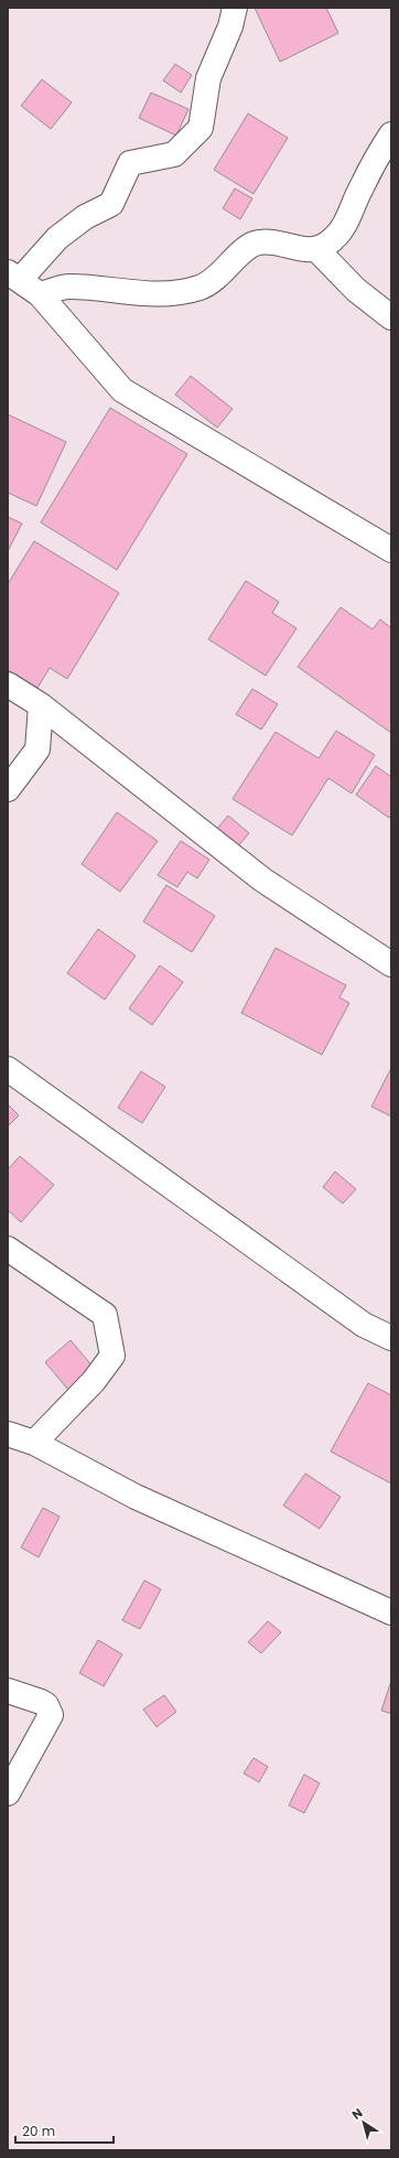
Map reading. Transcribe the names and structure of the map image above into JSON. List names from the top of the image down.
{
  "scale_bar": "20 m",
  "north": "top left"
}
